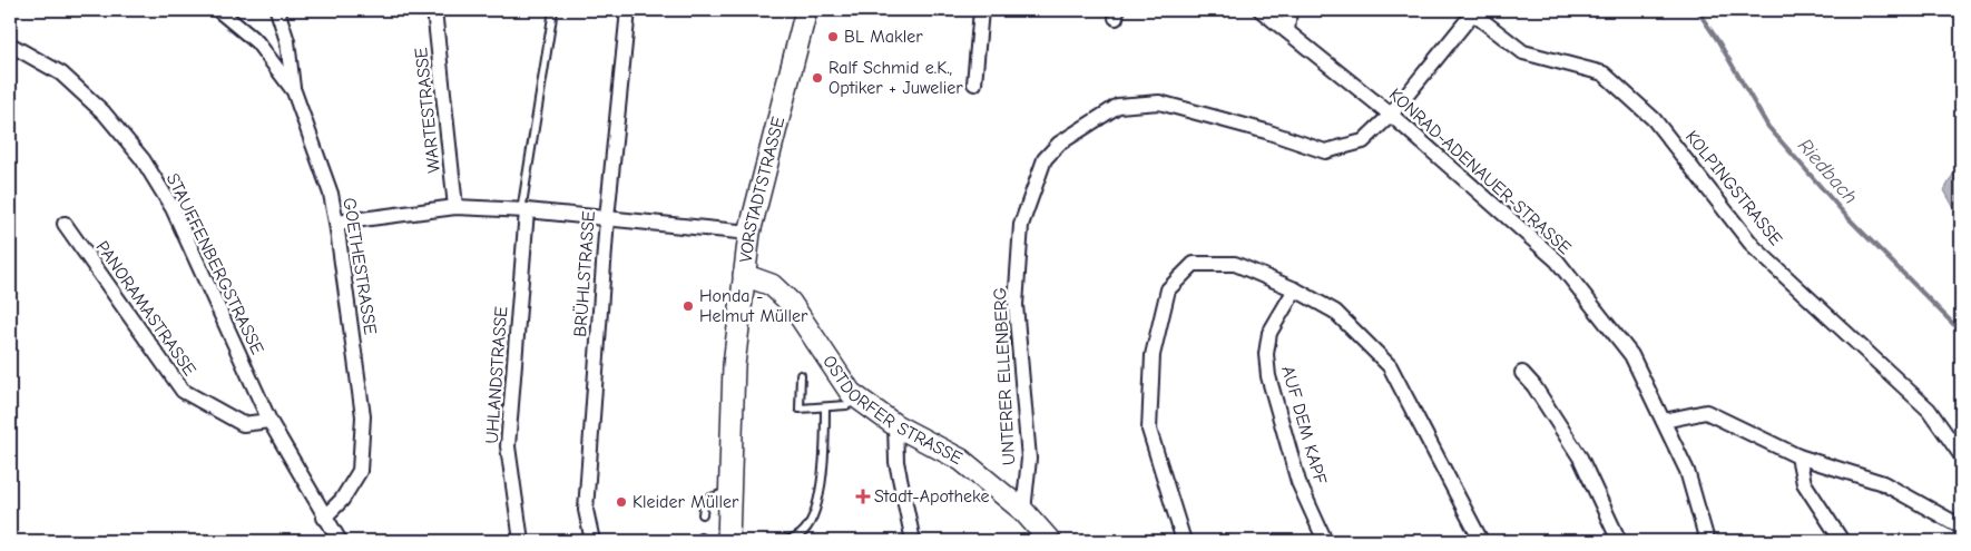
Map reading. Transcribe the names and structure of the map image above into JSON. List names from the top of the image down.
{
  "streets": {
    "main road": ["VORSTADTSTRASSE", "OSTDORFER STRASSE"],
    "street": [
      "WARTESTRASSE",
      "KONRAD-ADENAUER-STRASSE",
      "KOLPINGSTRASSE",
      "STAUFFENBERGSTRASSE",
      "GOETHESTRASSE",
      "BRÜHLSTRASSE",
      "PANORAMASTRASSE",
      "UHLANDSTRASSE",
      "UNTERER ELLENBERG",
      "AUF DEM KAPF"
    ]
  },
  "crossings": [
    ["KONRAD-ADENAUER-STRASSE", "UNTERER ELLENBERG"],
    ["KOLPINGSTRASSE", "UNTERER ELLENBERG"],
    ["VORSTADTSTRASSE", "OSTDORFER STRASSE"],
    ["STAUFFENBERGSTRASSE", "GOETHESTRASSE"],
    ["STAUFFENBERGSTRASSE", "PANORAMASTRASSE"],
    ["UNTERER ELLENBERG", "OSTDORFER STRASSE"]
  ],
  "water": ["Riedbach"],
  "places": {
    "other": [
      "BL Makler",
      "Ralf Schmid e.K., Optiker + Juwelier",
      "Honda - Helmut Müller",
      "Kleider Müller"
    ],
    "health": ["Stadt-Apotheke"]
  }
}
